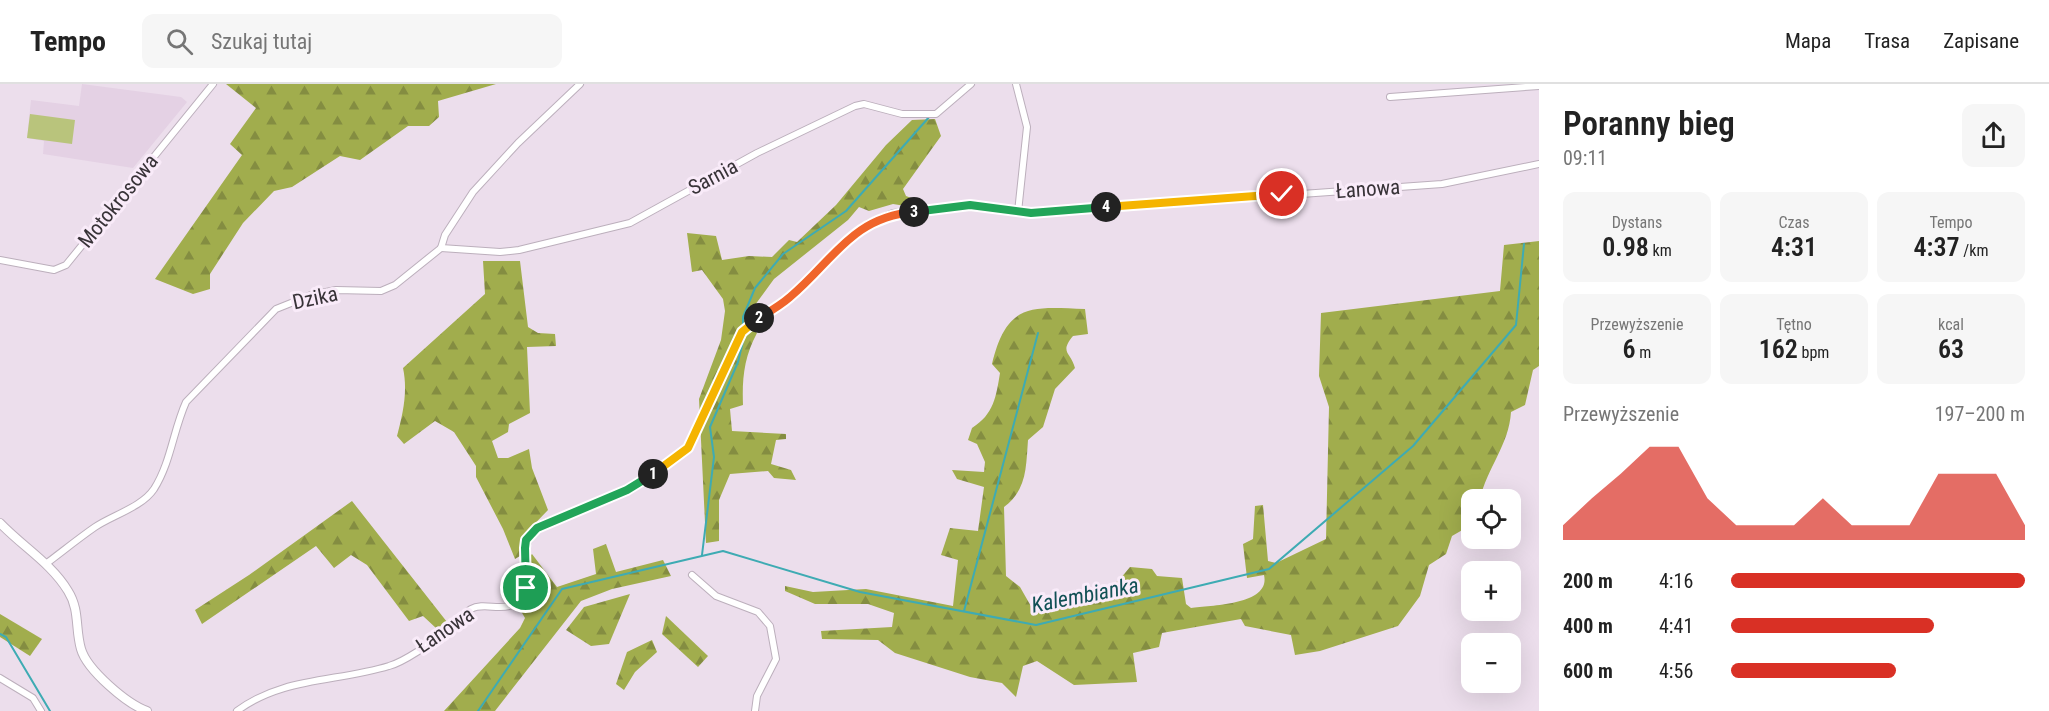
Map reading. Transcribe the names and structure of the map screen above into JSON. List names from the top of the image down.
{
  "streets": {
    "street": [
      "Sarnia",
      "Łanowa",
      "Motokrosowa",
      "Dzika"
    ]
  },
  "crossings": [
    ["Sarnia", "Dzika"]
  ],
  "water": ["Kalembianka"],
  "page": {
    "header": "Tempo",
    "search": "Szukaj tutaj",
    "nav": ["Mapa", "Trasa", "Zapisane"],
    "heading": ["Poranny bieg", "09:11"],
    "stats": [
      ["Dystans", "0.98 km"],
      ["Czas", "4:31"],
      ["Tempo", "4:37 /km"],
      ["Przewyższenie", "6 m"],
      ["Tętno", "162 bpm"],
      ["kcal", "63"]
    ],
    "pins": [
      "4",
      "3",
      "2",
      "1"
    ],
    "chart": ["Przewyższenie", "197–200 m"],
    "map_buttons": ["+", "−"],
    "list": [
      {
        "name": "200 m",
        "note": "4:16"
      },
      {
        "name": "400 m",
        "note": "4:41"
      },
      {
        "name": "600 m",
        "note": "4:56"
      }
    ]
  }
}
